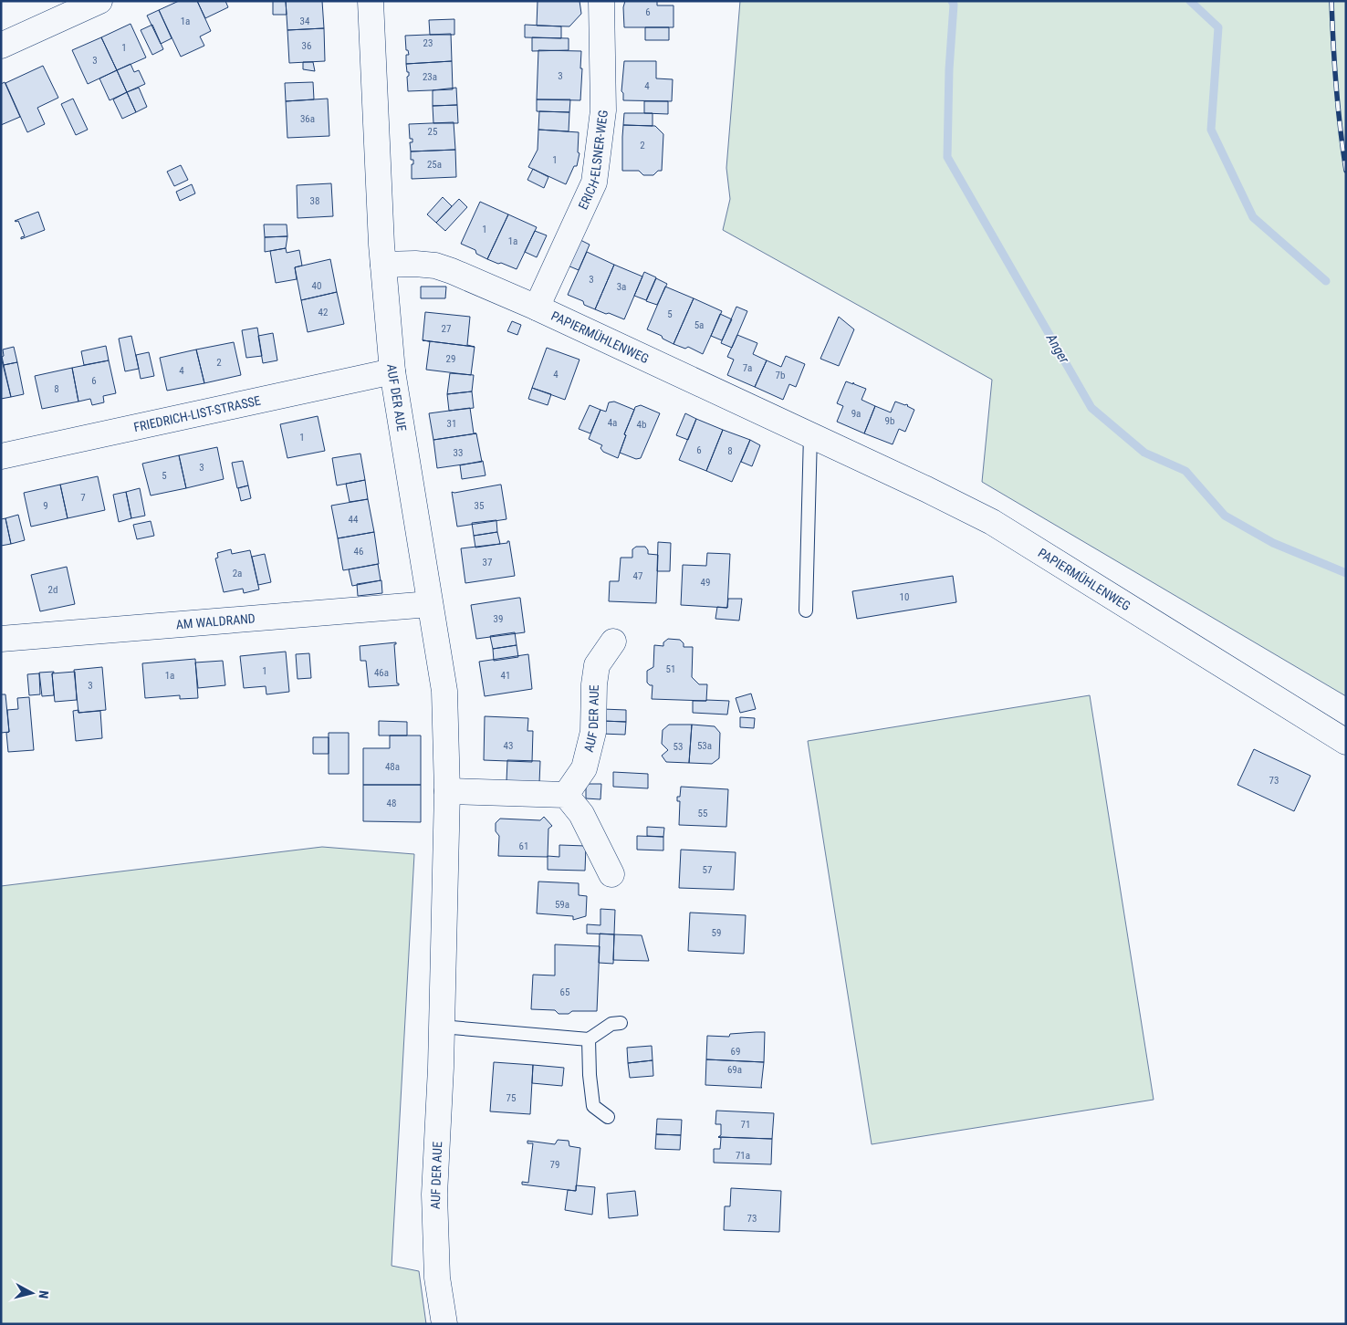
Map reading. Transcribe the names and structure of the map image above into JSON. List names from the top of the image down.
{
  "streets": {
    "street": [
      "ERICH-ELSNER-WEG",
      "PAPIERMÜHLENWEG",
      "AUF DER AUE",
      "FRIEDRICH-LIST-STRASSE",
      "AM WALDRAND"
    ]
  },
  "crossings": [
    ["ERICH-ELSNER-WEG", "PAPIERMÜHLENWEG"],
    ["PAPIERMÜHLENWEG", "AUF DER AUE"],
    ["AUF DER AUE", "FRIEDRICH-LIST-STRASSE"],
    ["AUF DER AUE", "AM WALDRAND"]
  ],
  "water": ["Anger"],
  "house_numbers": [
    "6",
    "1a",
    "34",
    "23",
    "36",
    "1",
    "3",
    "3",
    "23a",
    "4",
    "36a",
    "25",
    "2",
    "1",
    "25a",
    "38",
    "1",
    "1a",
    "3",
    "40",
    "3a",
    "42",
    "5",
    "5a",
    "27",
    "29",
    "2",
    "7a",
    "4",
    "4",
    "7b",
    "6",
    "8",
    "9a",
    "9b",
    "4a",
    "31",
    "4b",
    "1",
    "6",
    "8",
    "33",
    "3",
    "5",
    "7",
    "9",
    "35",
    "44",
    "46",
    "37",
    "2a",
    "47",
    "49",
    "2d",
    "10",
    "39",
    "51",
    "1",
    "46a",
    "1a",
    "41",
    "3",
    "43",
    "53a",
    "53",
    "48a",
    "73",
    "48",
    "55",
    "61",
    "57",
    "59a",
    "59",
    "65",
    "69",
    "69a",
    "75",
    "71",
    "71a",
    "79",
    "73"
  ],
  "north": "right"
}
